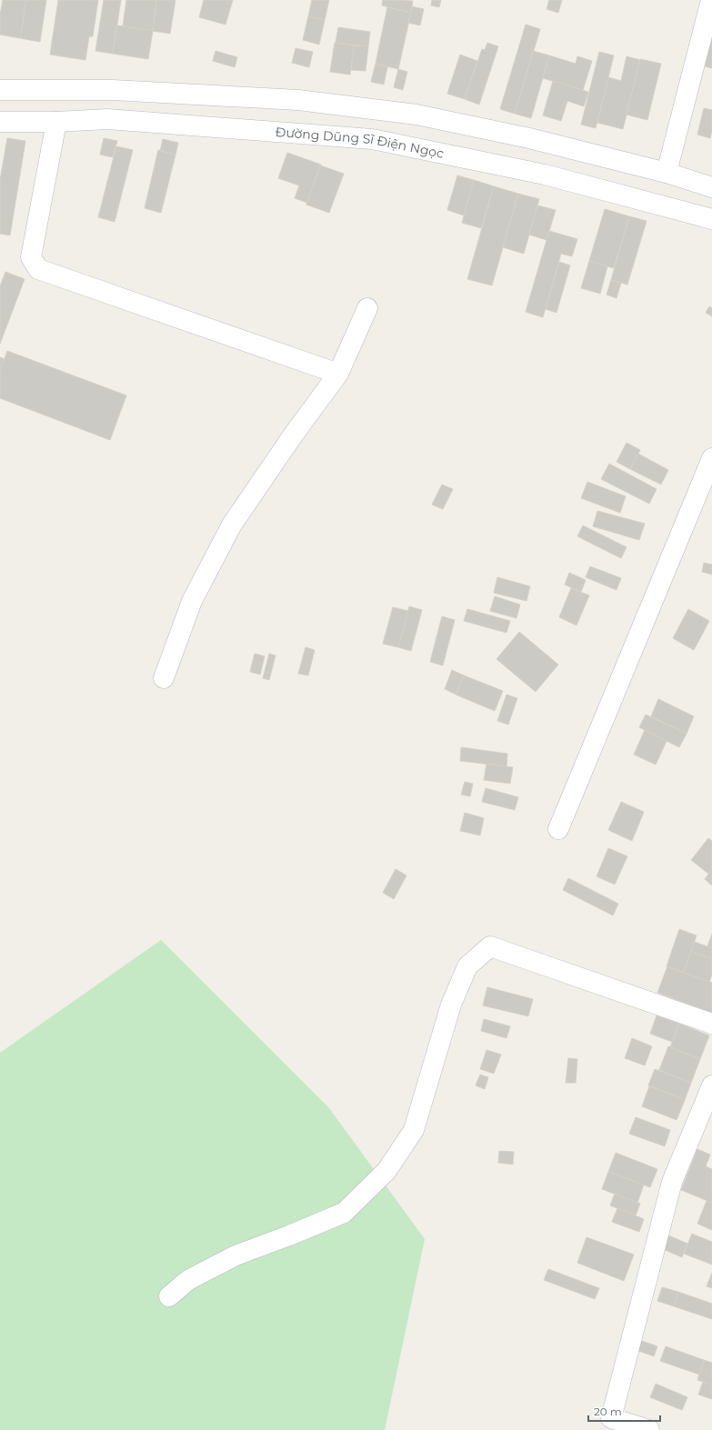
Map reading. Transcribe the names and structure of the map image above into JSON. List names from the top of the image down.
{
  "streets": {
    "street": ["Đường Dũng Sĩ Điện Ngọc"]
  },
  "scale_bar": "20 m"
}
